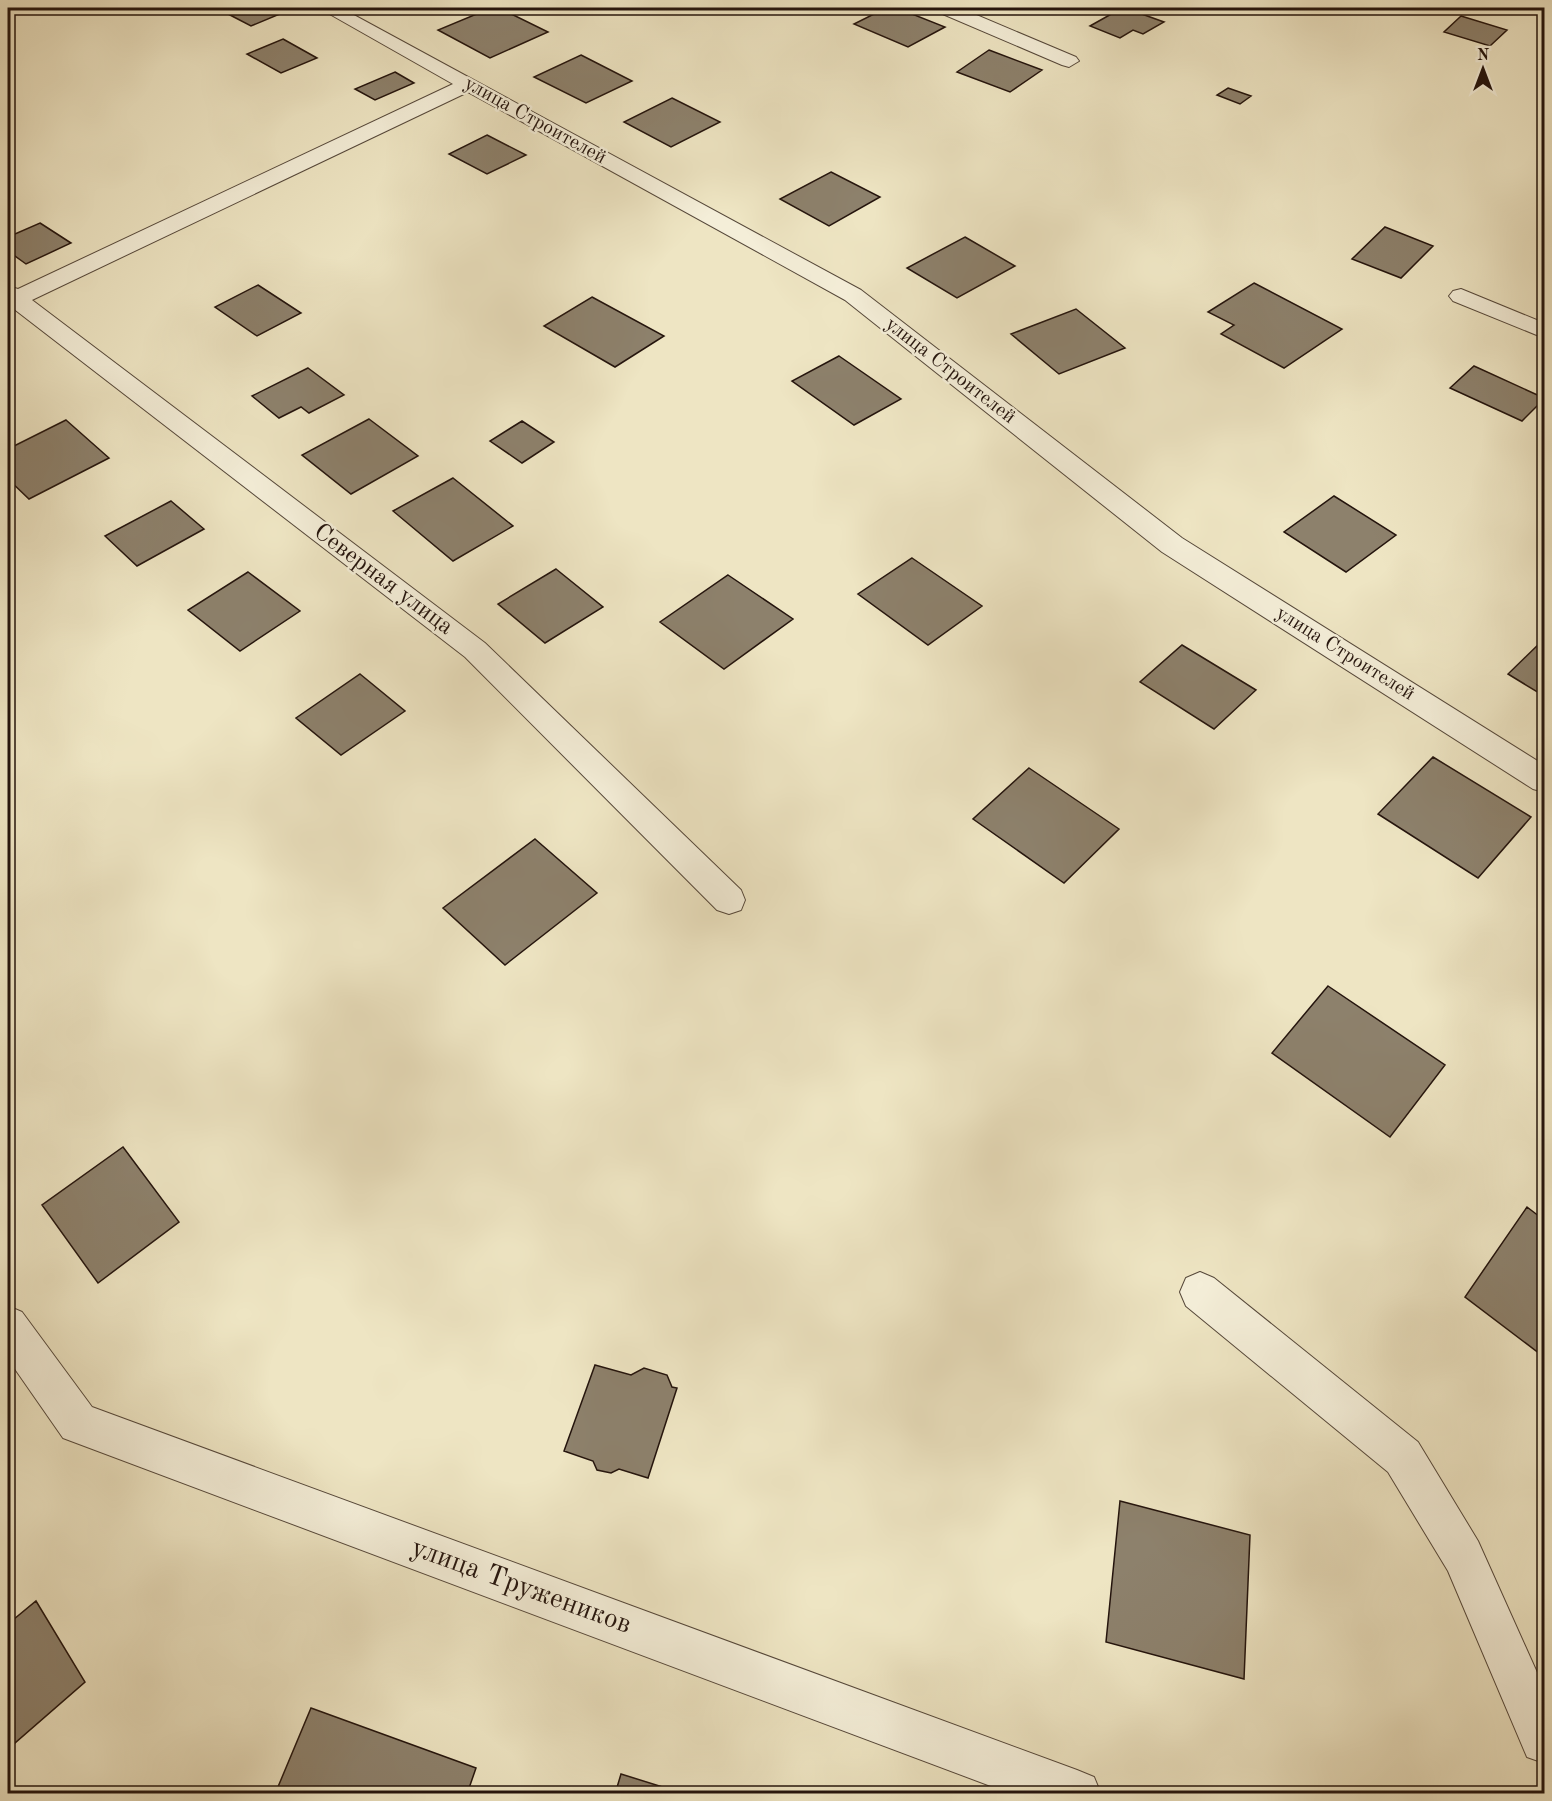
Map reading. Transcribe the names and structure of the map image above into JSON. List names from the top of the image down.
{
  "streets": {
    "street": ["улица Строителей", "Северная улица", "улица Тружеников"]
  },
  "north": "top"
}
